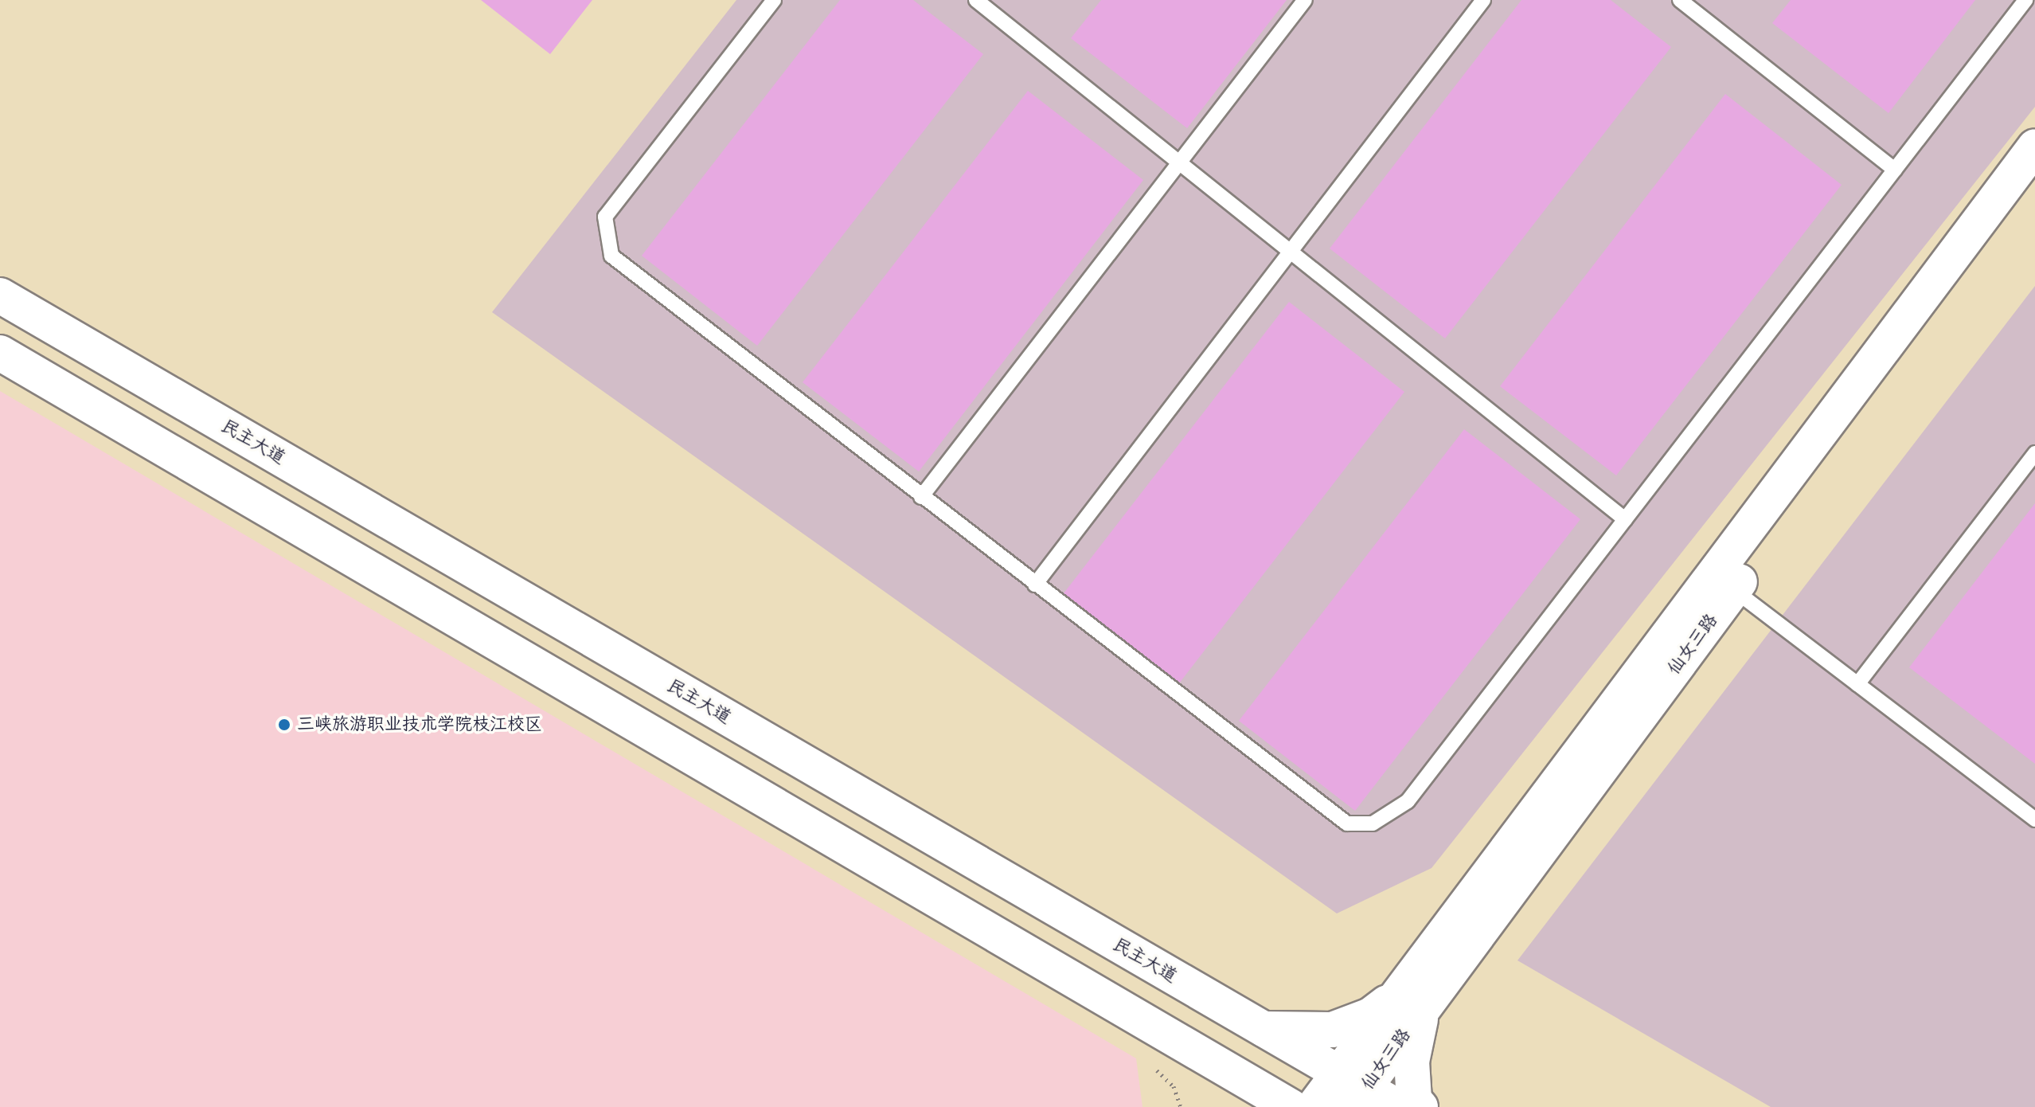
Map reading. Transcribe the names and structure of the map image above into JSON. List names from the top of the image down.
{
  "streets": {
    "main road": ["民主大道", "仙女三路"]
  },
  "crossings": [
    ["民主大道", "仙女三路"]
  ],
  "places": ["三峡旅游职业技术学院枝江校区"]
}
